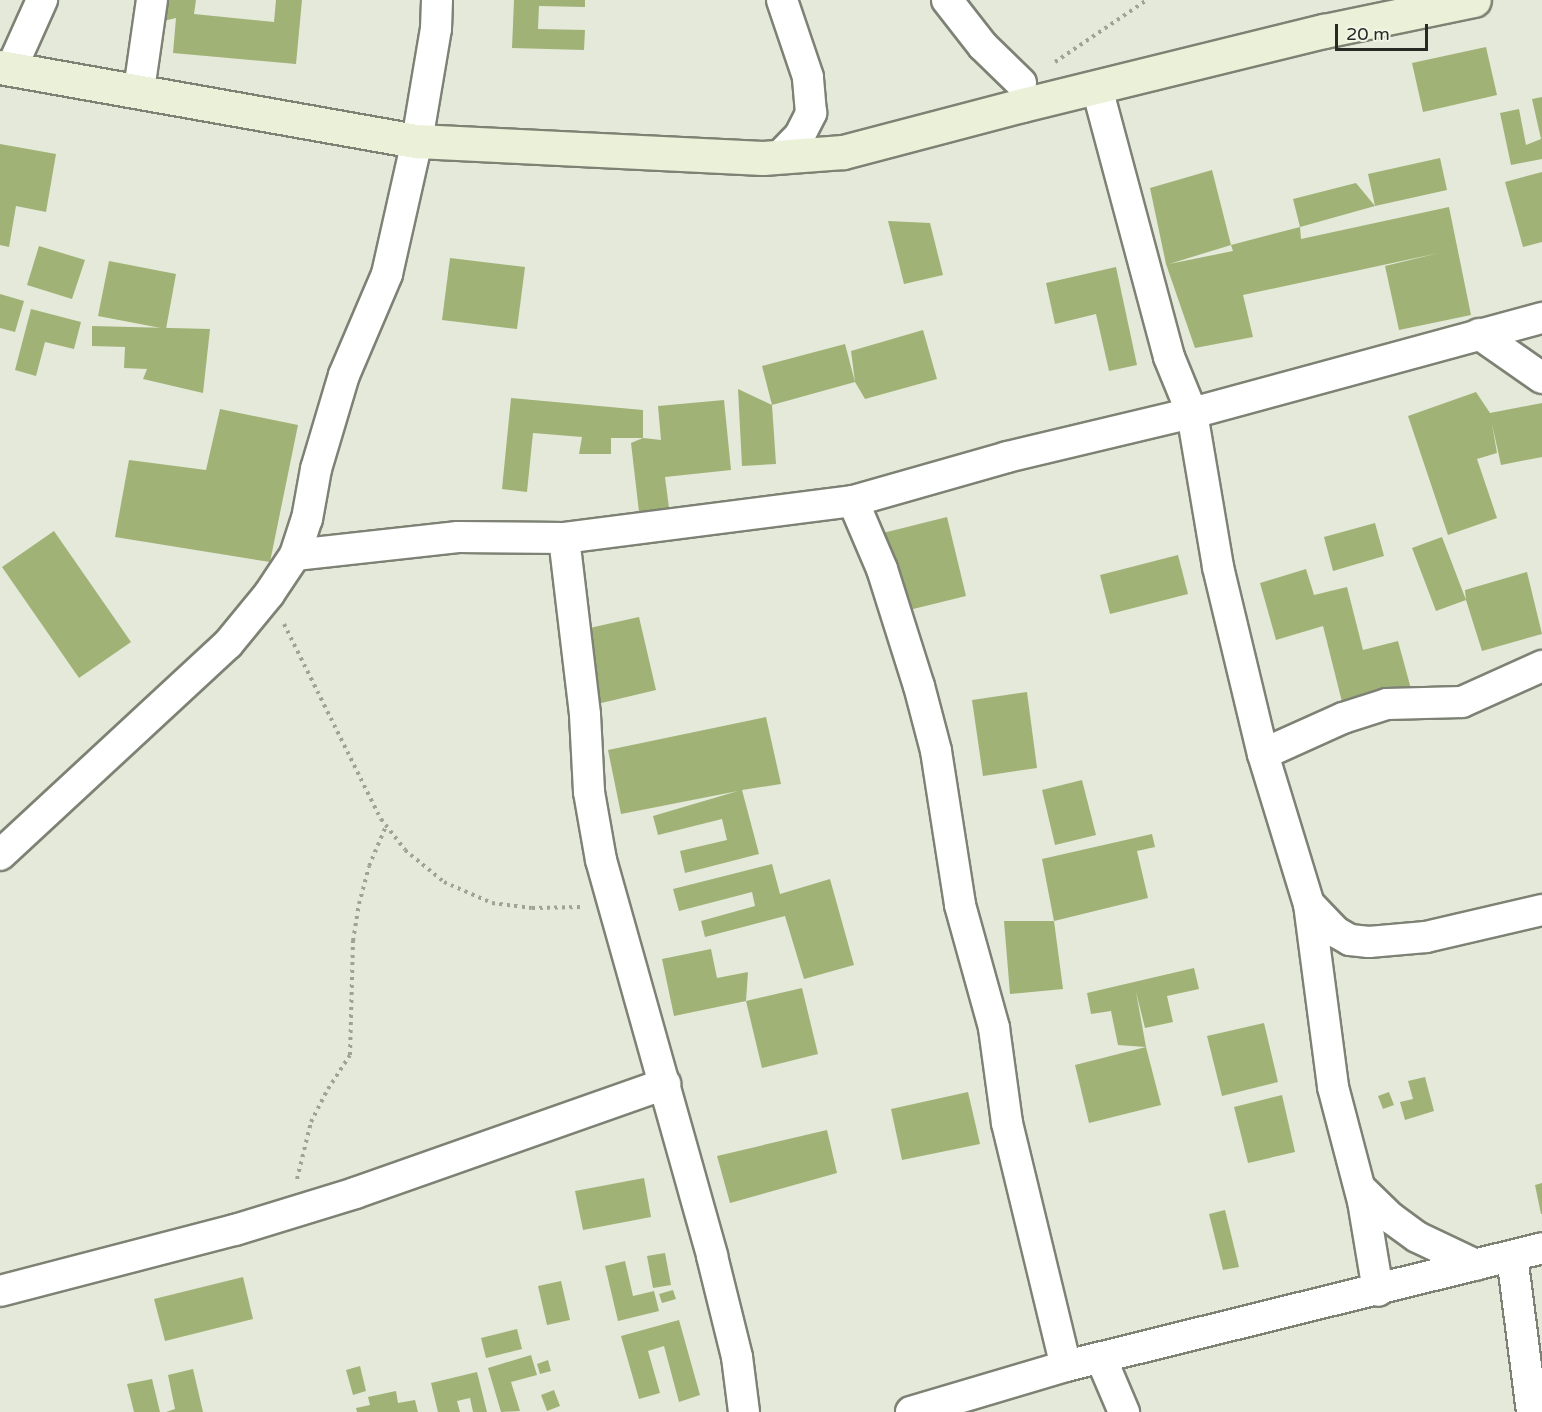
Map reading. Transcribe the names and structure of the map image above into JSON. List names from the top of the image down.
{
  "scale_bar": "20 m"
}
